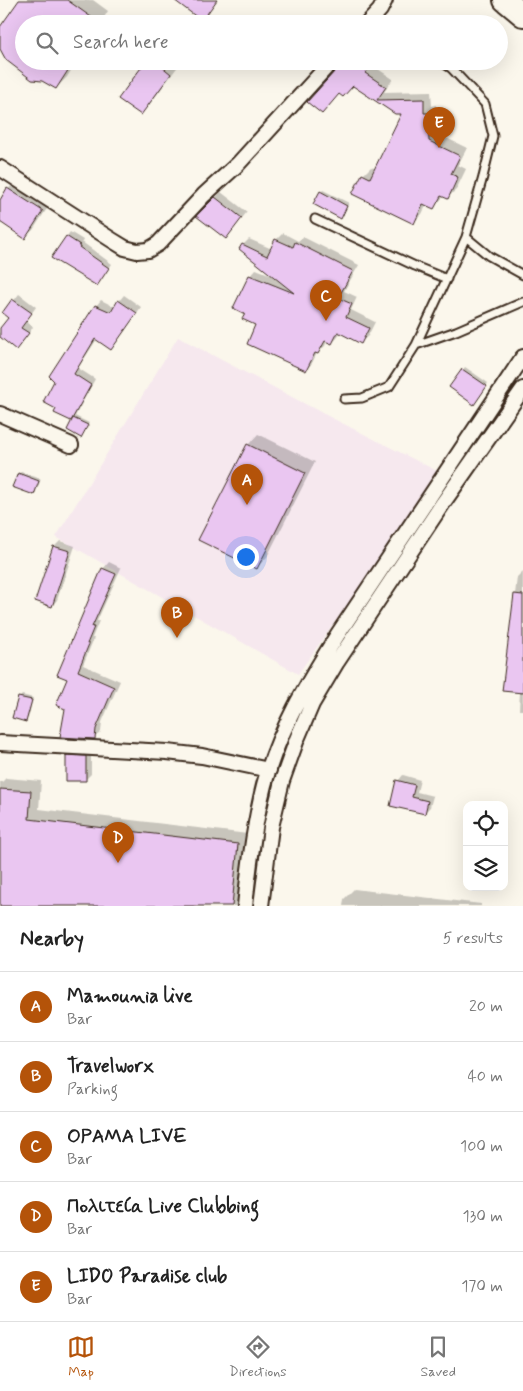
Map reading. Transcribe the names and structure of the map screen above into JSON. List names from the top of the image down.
{
  "page": {
    "search": "Search here",
    "pins": [
      "E",
      "C",
      "A",
      "B",
      "D"
    ],
    "heading": ["Nearby", "5 results"],
    "list": [
      {
        "mark": "A",
        "name": "Mamounia live",
        "note": "Bar",
        "value": "20 m"
      },
      {
        "mark": "B",
        "name": "Travelworx",
        "note": "Parking",
        "value": "40 m"
      },
      {
        "mark": "C",
        "name": "ΟΡΑΜΑ LIVE",
        "note": "Bar",
        "value": "100 m"
      },
      {
        "mark": "D",
        "name": "Πολιτεία Live Clubbing",
        "note": "Bar",
        "value": "130 m"
      },
      {
        "mark": "E",
        "name": "LIDO Paradise club",
        "note": "Bar",
        "value": "170 m"
      }
    ],
    "nav": ["Map", "Directions", "Saved"]
  }
}
